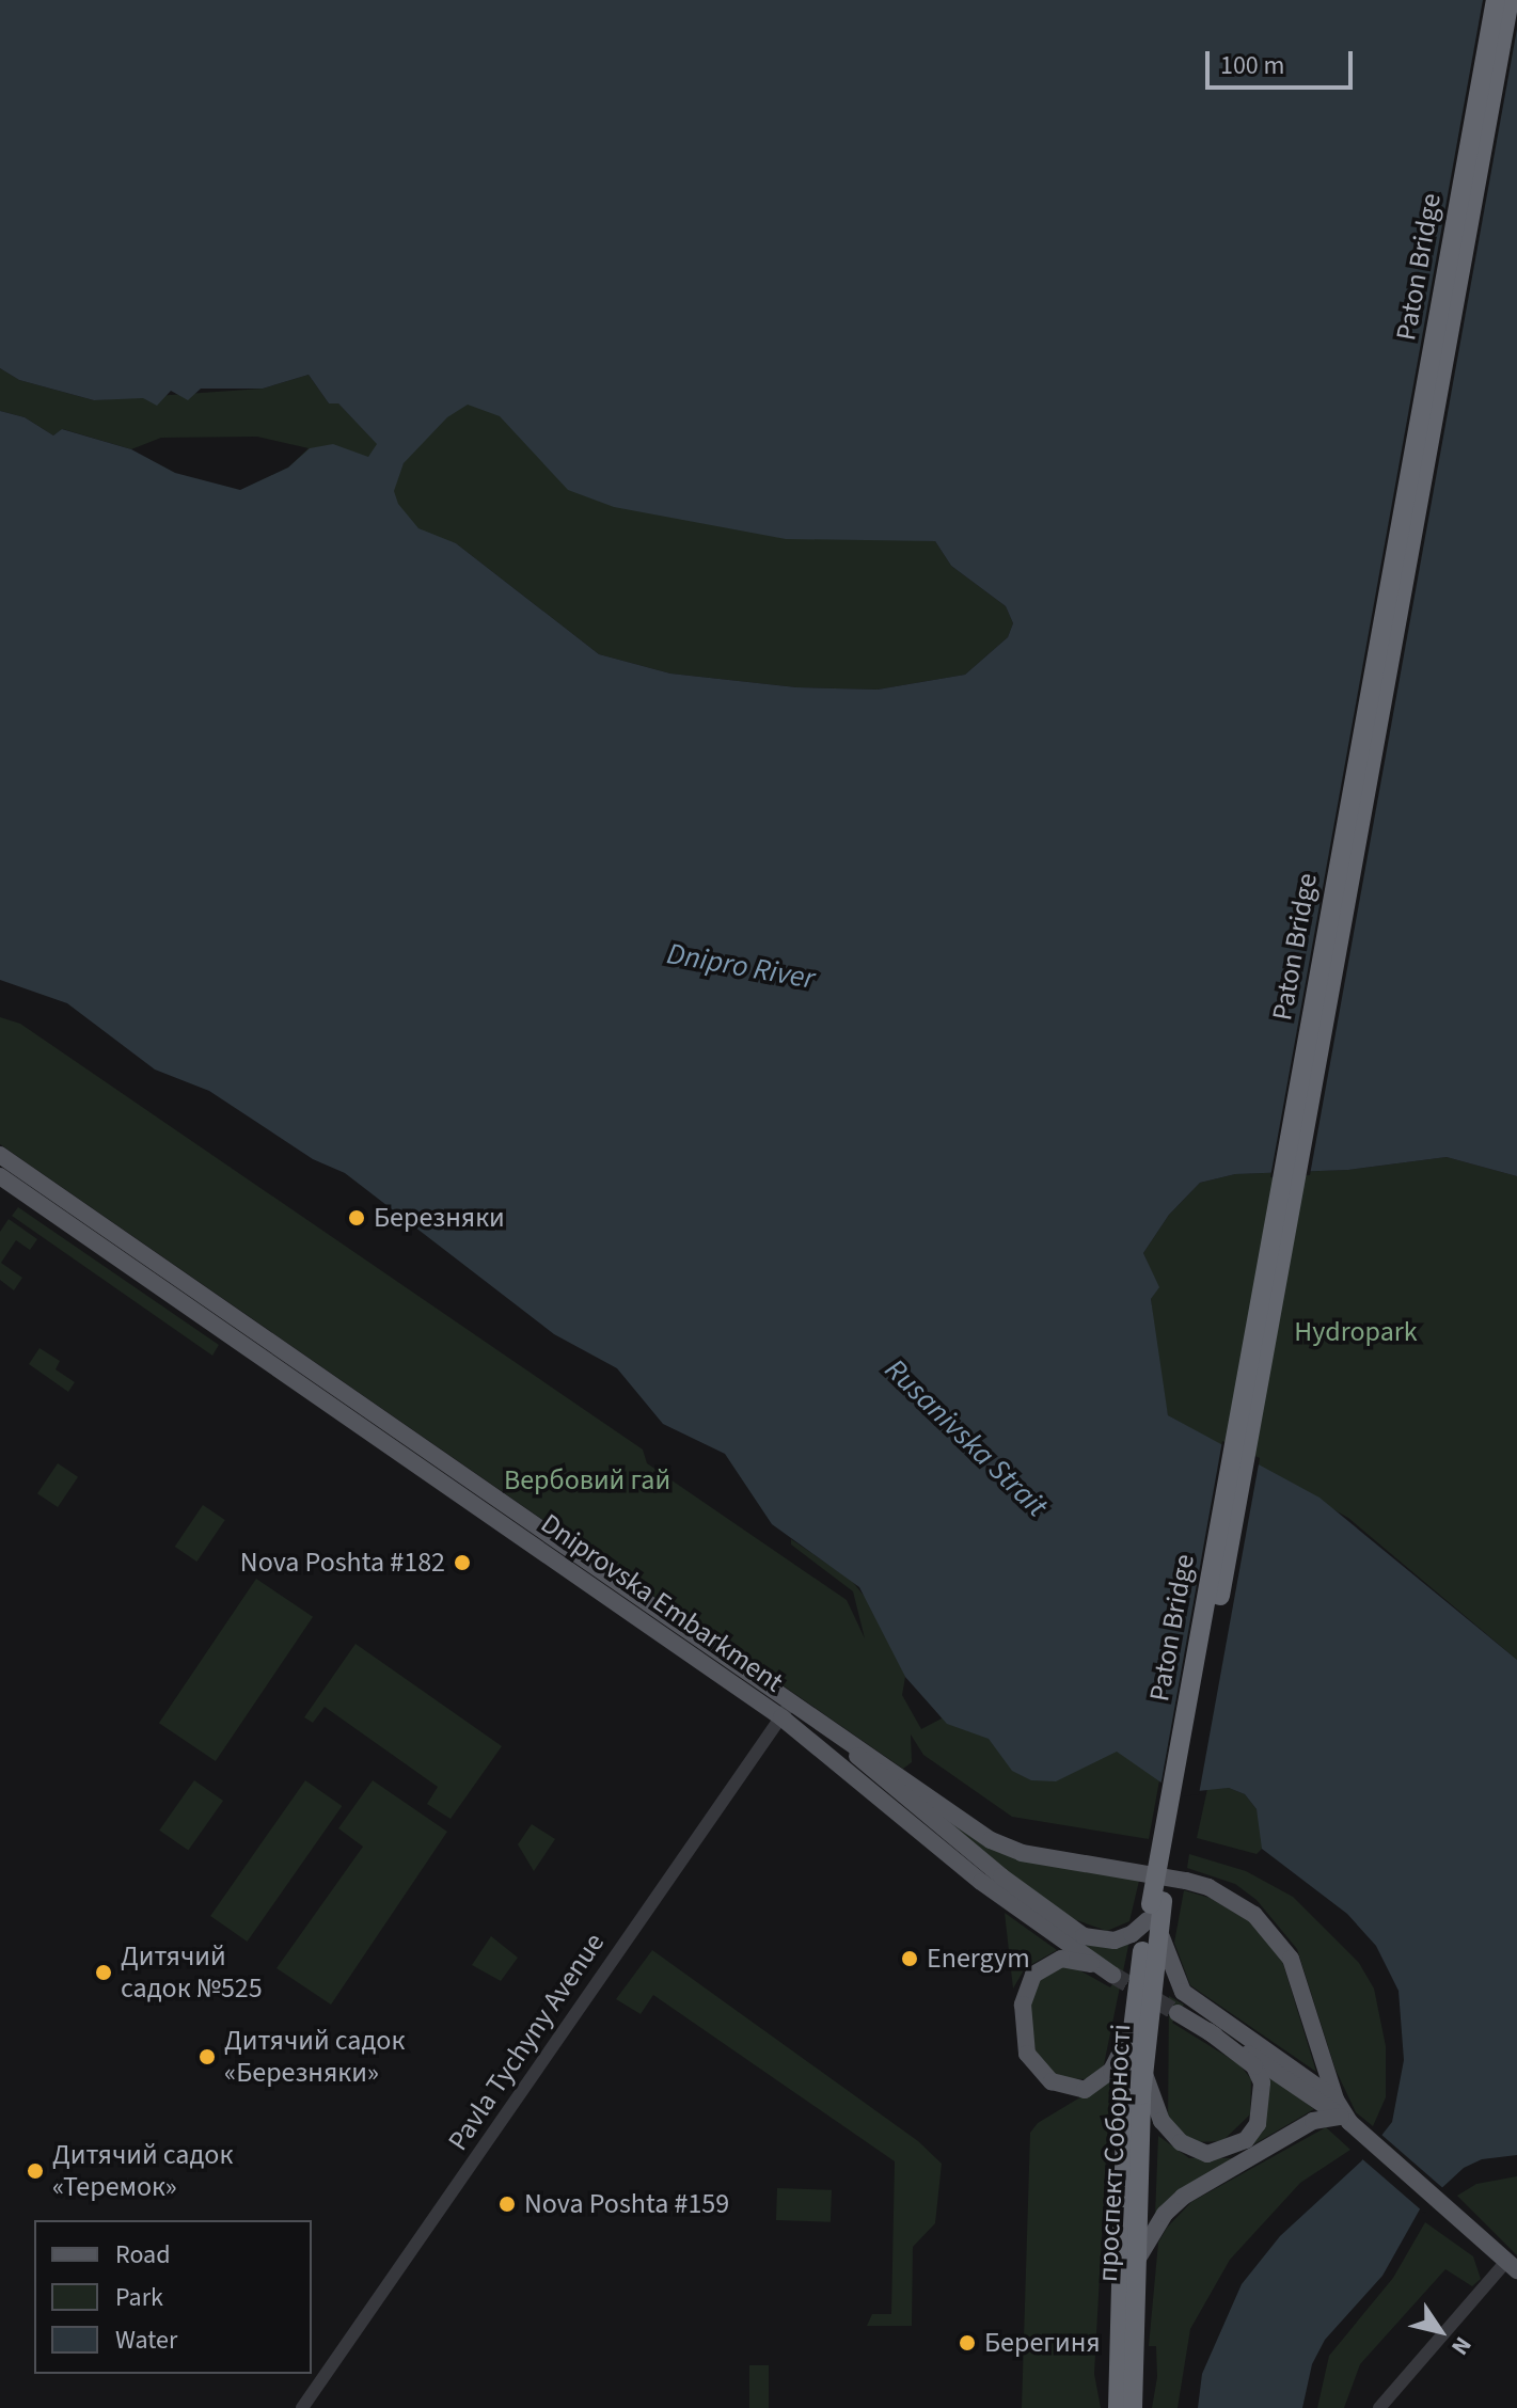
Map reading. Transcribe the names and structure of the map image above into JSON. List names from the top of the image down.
{
  "streets": {
    "highway": ["Paton Bridge", "проспект Соборності"],
    "main road": ["Dniprovska Embarkment"],
    "street": ["Pavla Tychyny Avenue"]
  },
  "crossings": [
    ["Paton Bridge", "Dniprovska Embarkment"],
    ["Paton Bridge", "проспект Соборності"],
    ["Dniprovska Embarkment", "Pavla Tychyny Avenue"],
    ["Dniprovska Embarkment", "проспект Соборності"]
  ],
  "water": ["Dnipro River", "Rusanivska Strait"],
  "parks": ["Hydropark", "Вербовий гай"],
  "places": [
    "Березняки",
    "Nova Poshta #182",
    "Energym",
    "Дитячий садок №525",
    "Дитячий садок «Березняки»",
    "Дитячий садок «Теремок»",
    "Nova Poshta #159",
    "Берегиня"
  ],
  "legend": ["Road", "Park", "Water"],
  "scale_bar": "100 m",
  "north": "bottom right"
}
